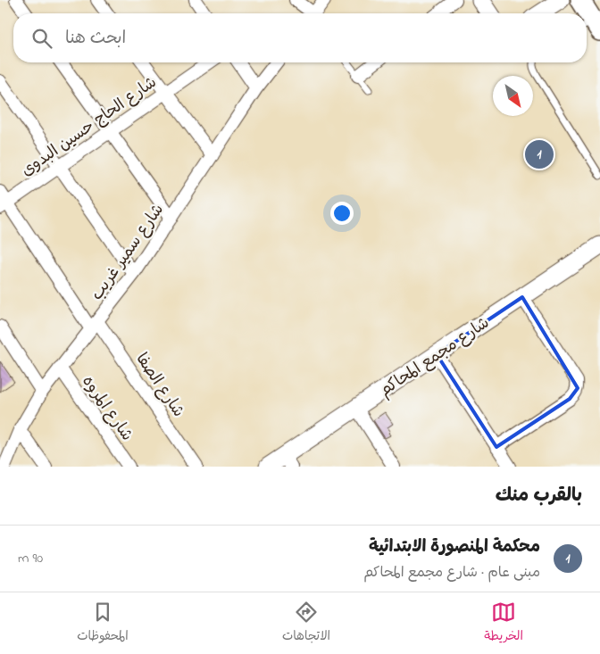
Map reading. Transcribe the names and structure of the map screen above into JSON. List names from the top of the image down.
{
  "streets": {
    "street": [
      "شارع الحاج حسين البدوى",
      "شارع سمير غريب",
      "شارع مجمع المحاكم",
      "شارع الصفا",
      "شارع المروه"
    ]
  },
  "crossings": [
    ["شارع الحاج حسين البدوى", "شارع الصفا"],
    ["شارع سمير غريب", "شارع الصفا"],
    ["شارع سمير غريب", "شارع المروه"]
  ],
  "north": "bottom right",
  "page": {
    "search": "ابحث هنا",
    "pins": "1",
    "heading": "بالقرب منك",
    "list": [
      {
        "mark": "1",
        "name": "محكمة المنصورة الابتدائية",
        "note": "مبنى عام · شارع مجمع المحاكم",
        "value": "90 m"
      }
    ],
    "nav": ["الخريطة", "الاتجاهات", "المحفوظات"]
  }
}
